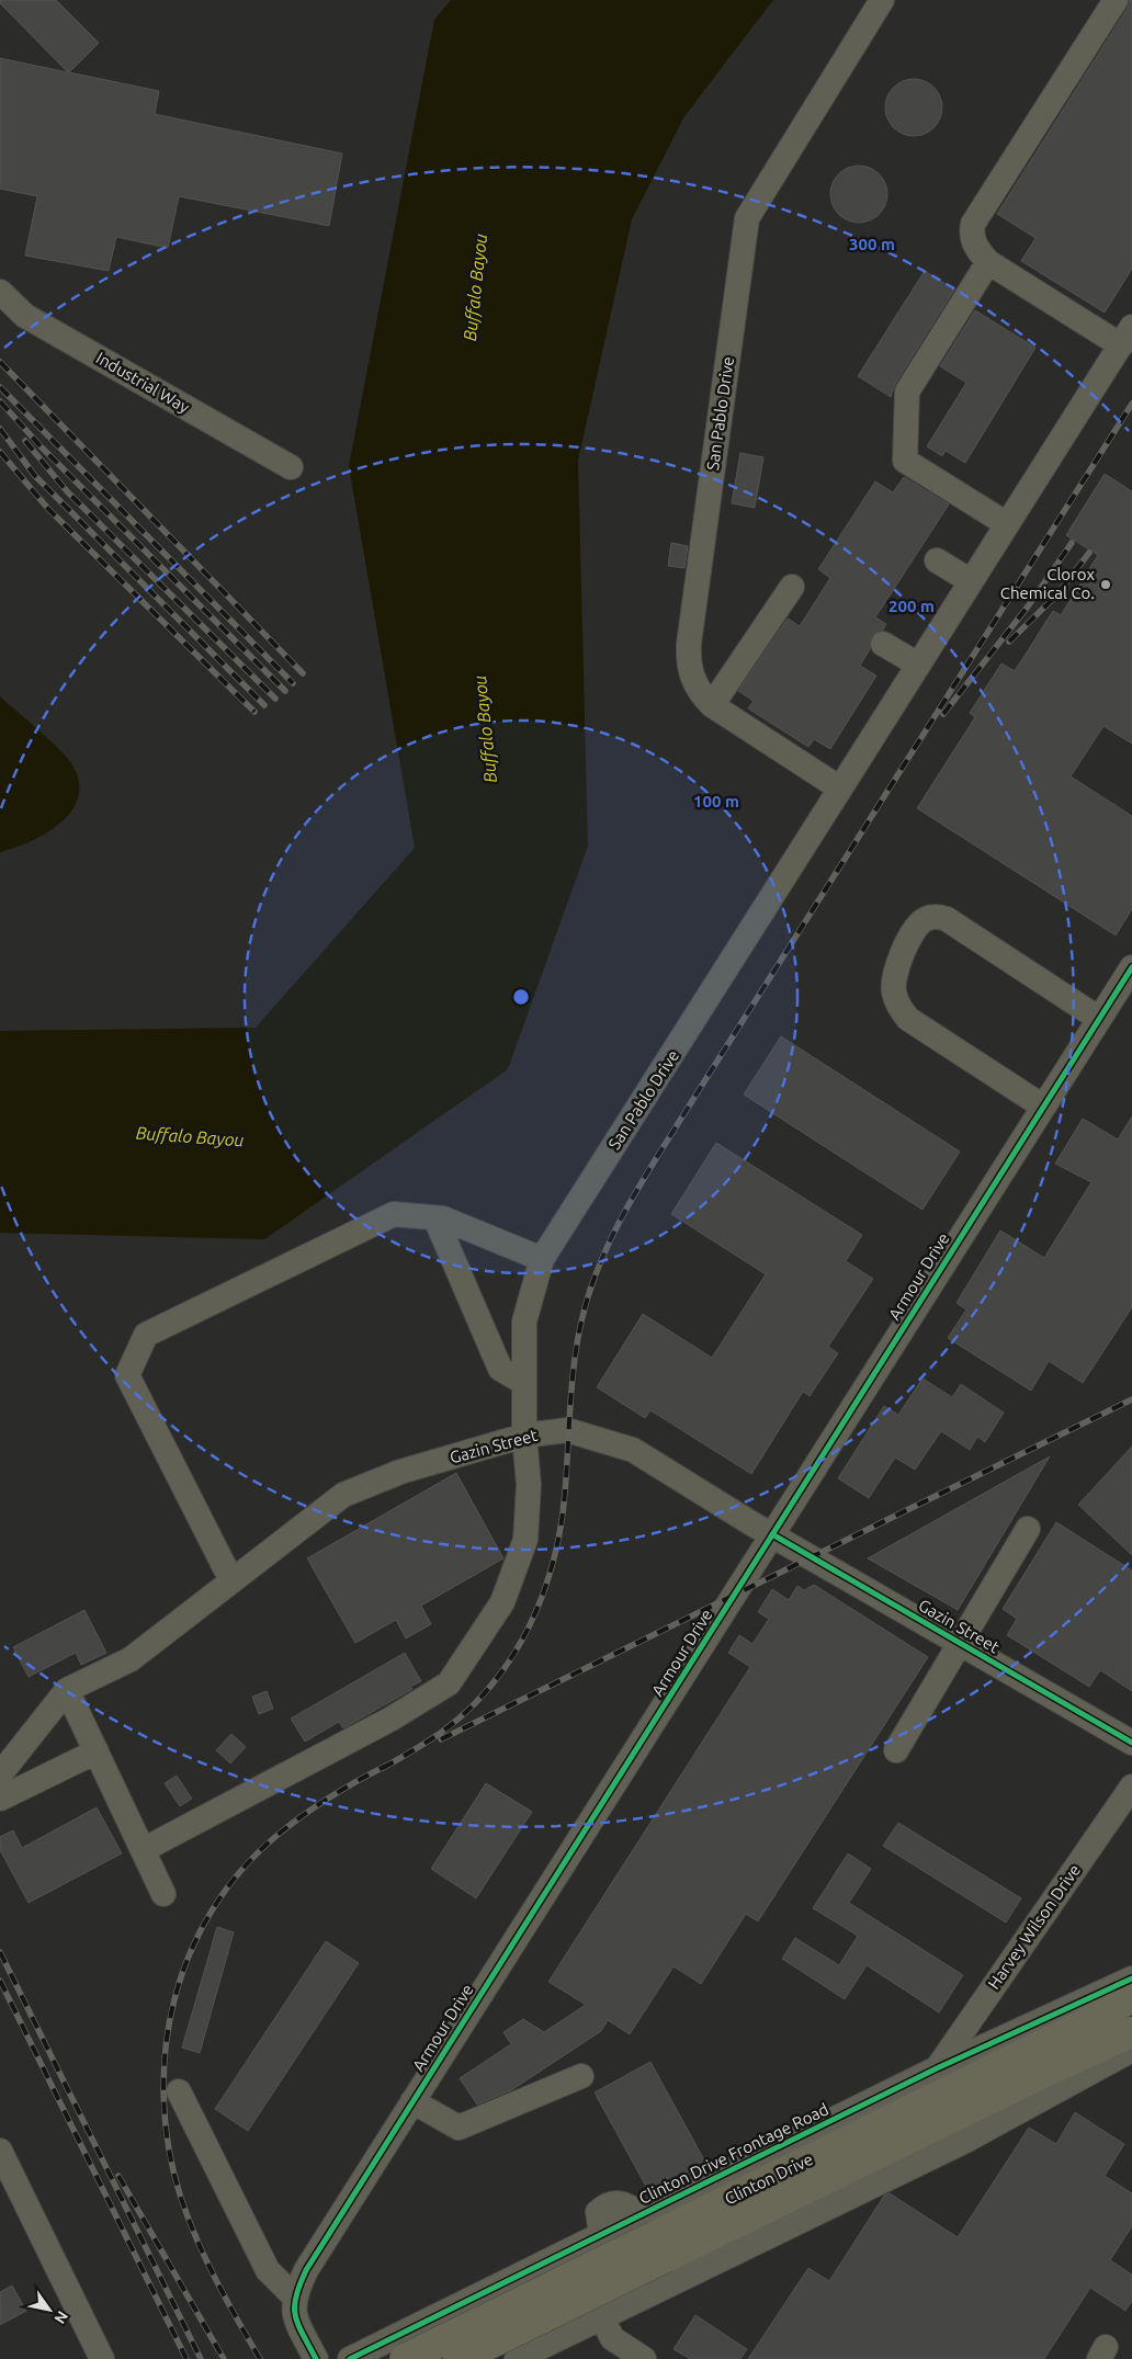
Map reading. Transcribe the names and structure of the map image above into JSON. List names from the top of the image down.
{
  "streets": {
    "main road": ["Clinton Drive"],
    "street": [
      "Industrial Way",
      "San Pablo Drive",
      "Armour Drive",
      "Gazin Street",
      "Harvey Wilson Drive",
      "Clinton Drive Frontage Road"
    ]
  },
  "crossings": [
    ["San Pablo Drive", "Gazin Street"],
    ["Armour Drive", "Gazin Street"],
    ["Harvey Wilson Drive", "Clinton Drive Frontage Road"],
    ["Clinton Drive Frontage Road", "Clinton Drive"]
  ],
  "water": ["Buffalo Bayou"],
  "places": ["Clorox Chemical Co."],
  "north": "bottom right",
  "rings": ["300 m", "200 m", "100 m"]
}
